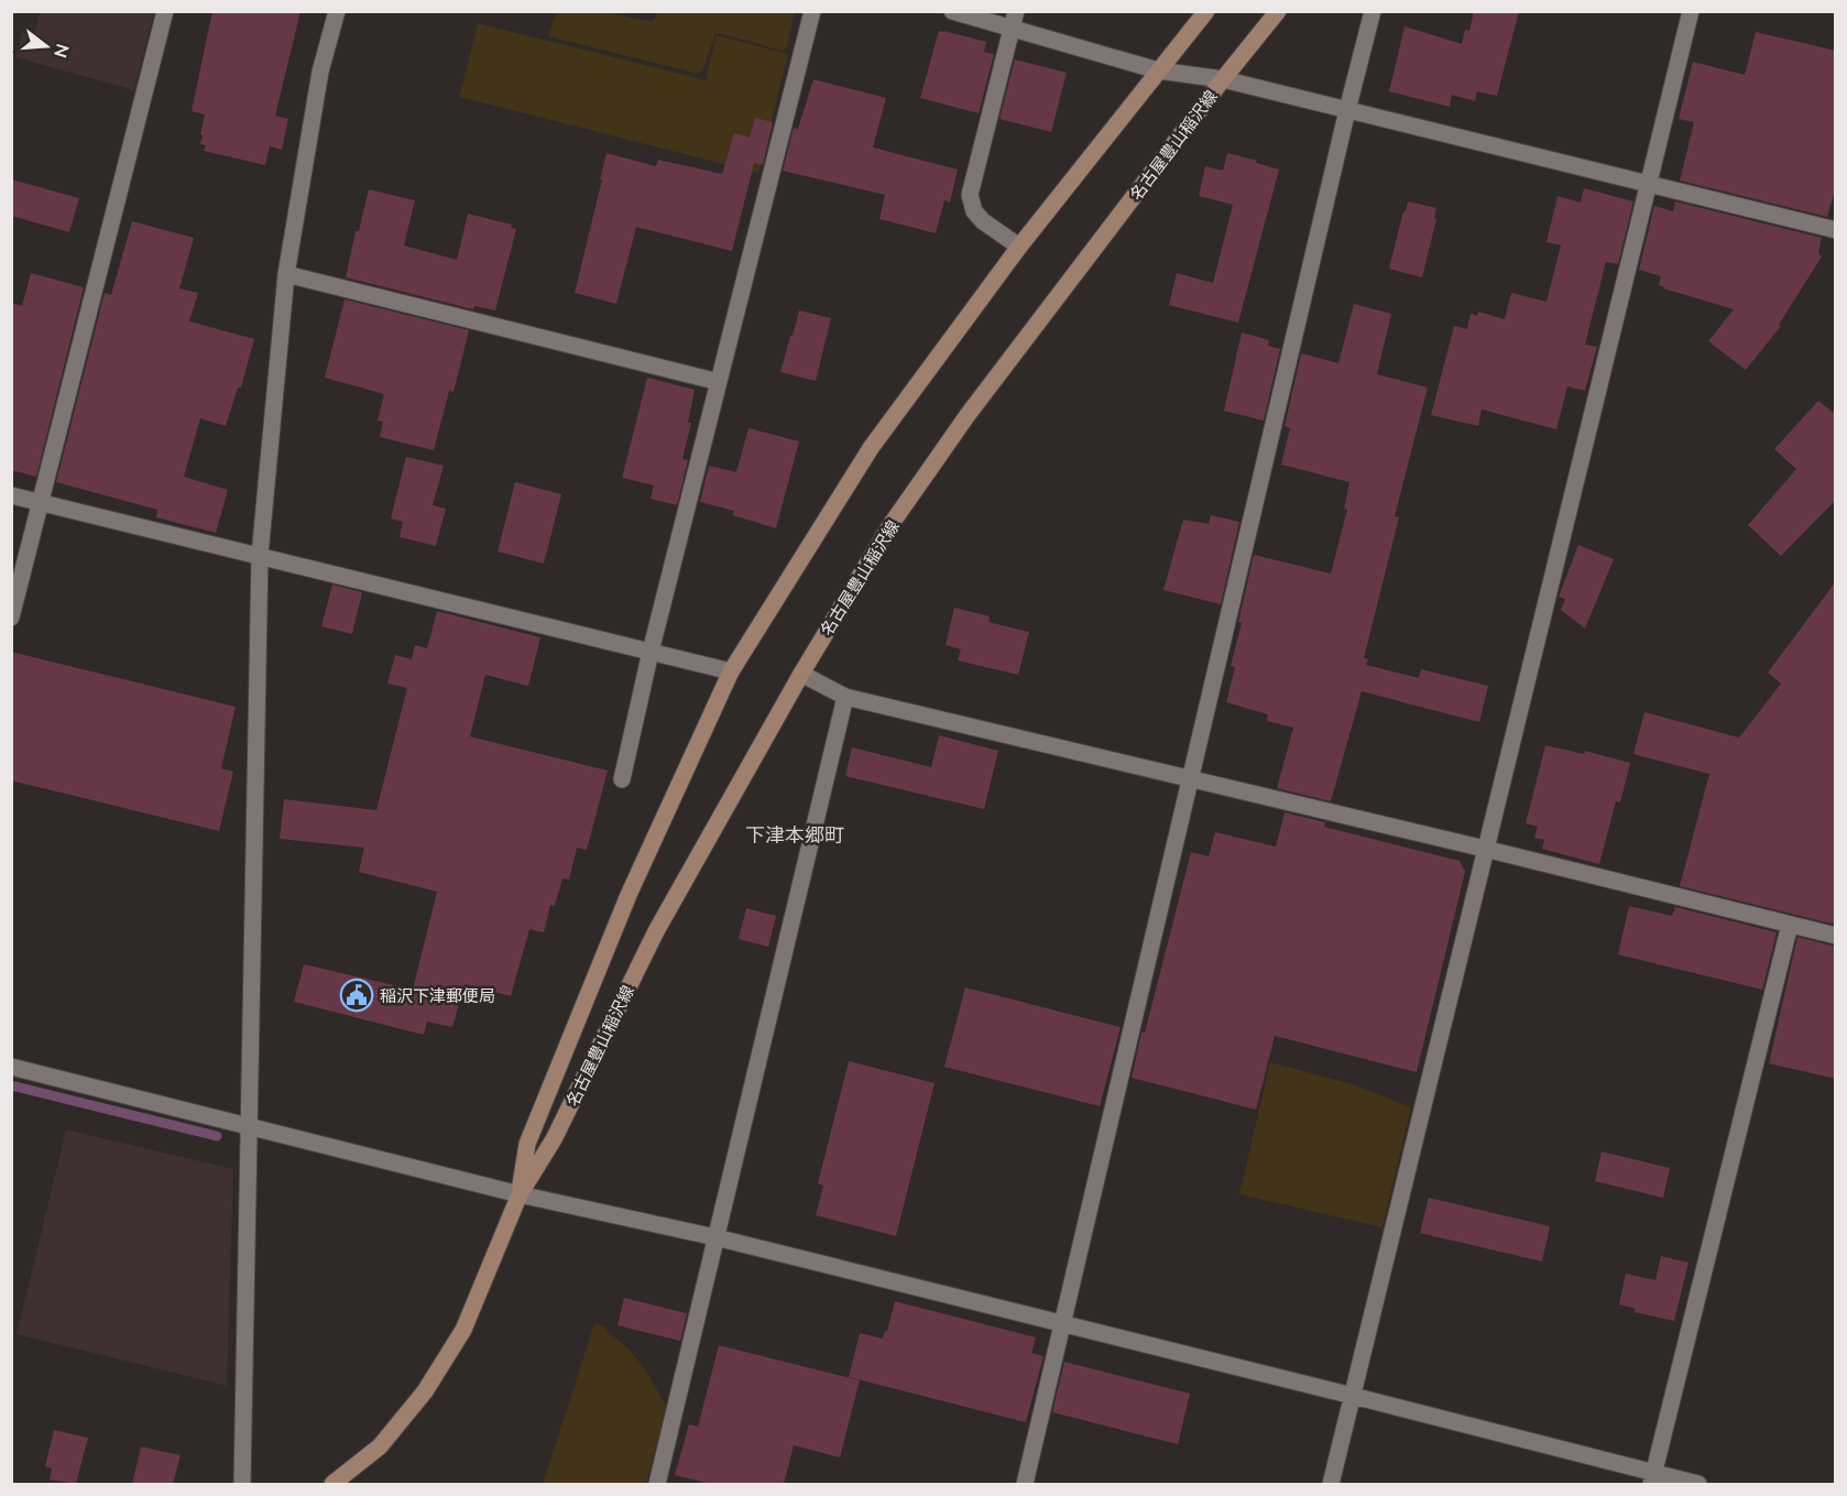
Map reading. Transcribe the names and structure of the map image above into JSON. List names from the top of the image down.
{
  "streets": {
    "main road": ["名古屋豊山稲沢線"]
  },
  "districts": ["下津本郷町"],
  "places": {
    "public building": ["稲沢下津郵便局"]
  },
  "north": "right"
}
